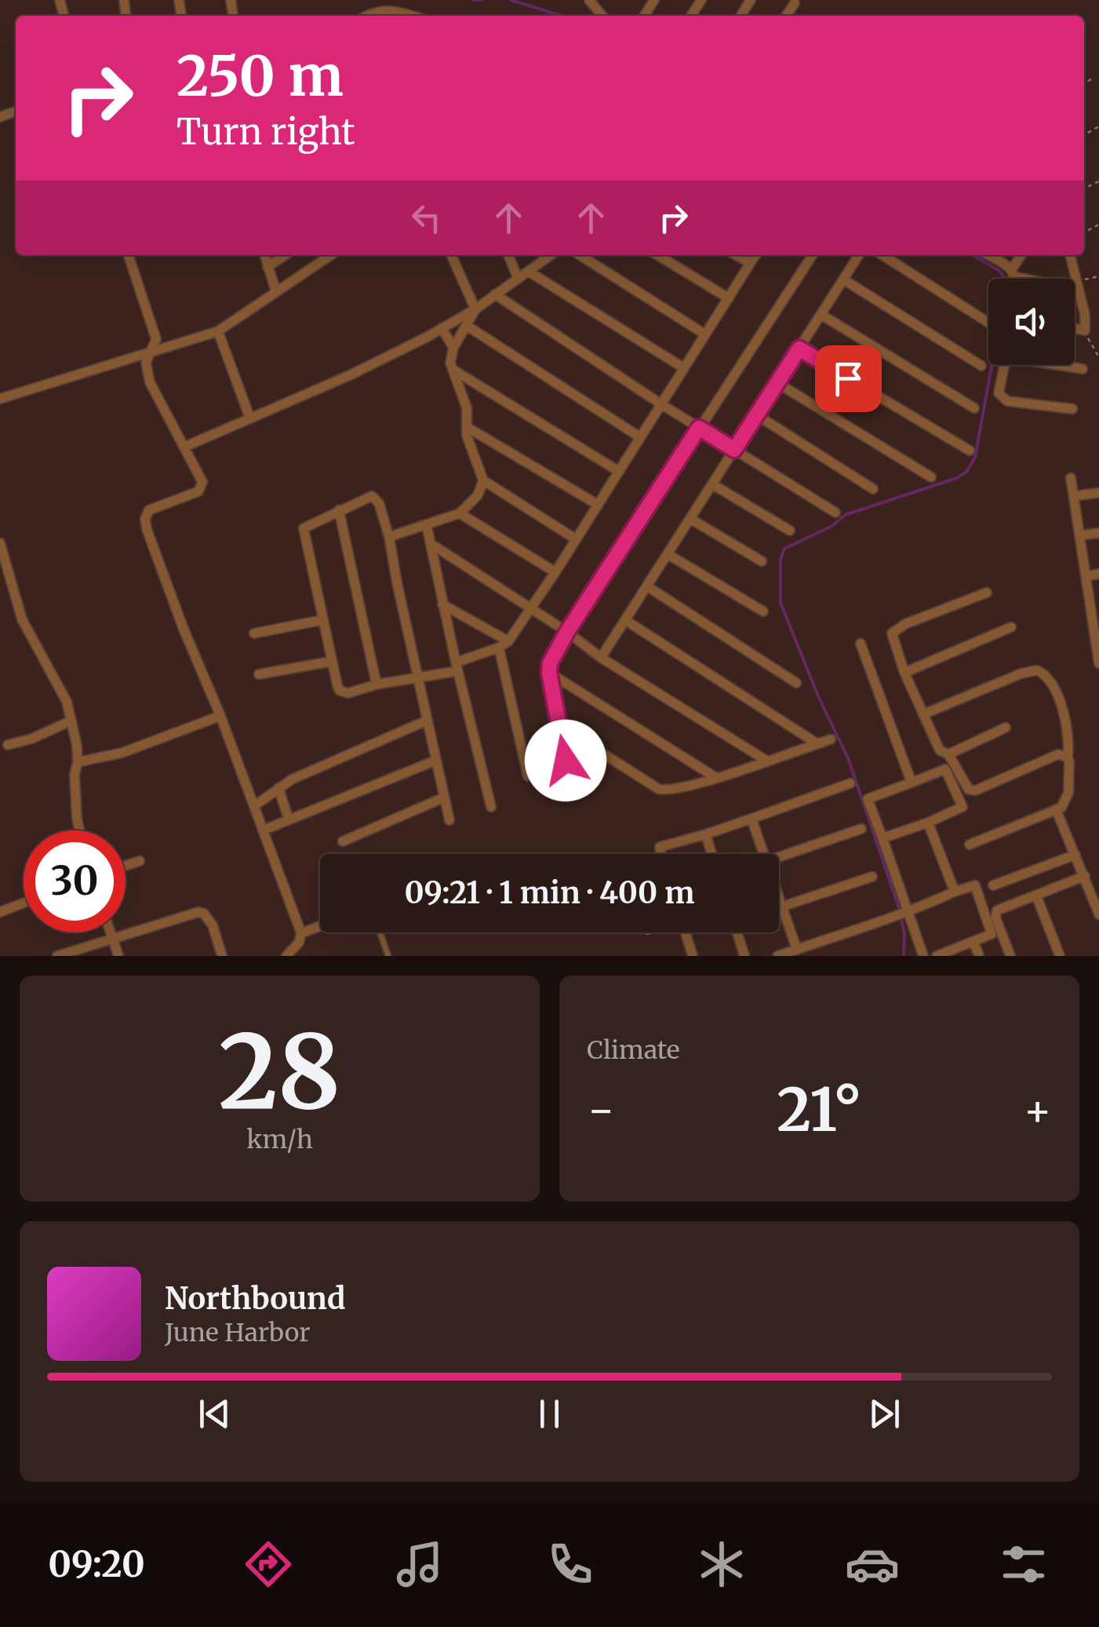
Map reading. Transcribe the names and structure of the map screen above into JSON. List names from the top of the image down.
{
  "page": {
    "turn": ["250 m", "Turn right"],
    "limit": "30",
    "trip": "09:21 · 1 min · 400 m",
    "tile": [
      ["28", "km/h"],
      "Climate"
    ],
    "heat": ["−", "21°", "+"],
    "song": ["Northbound", "June Harbor"],
    "tabs": "09:20"
  }
}
